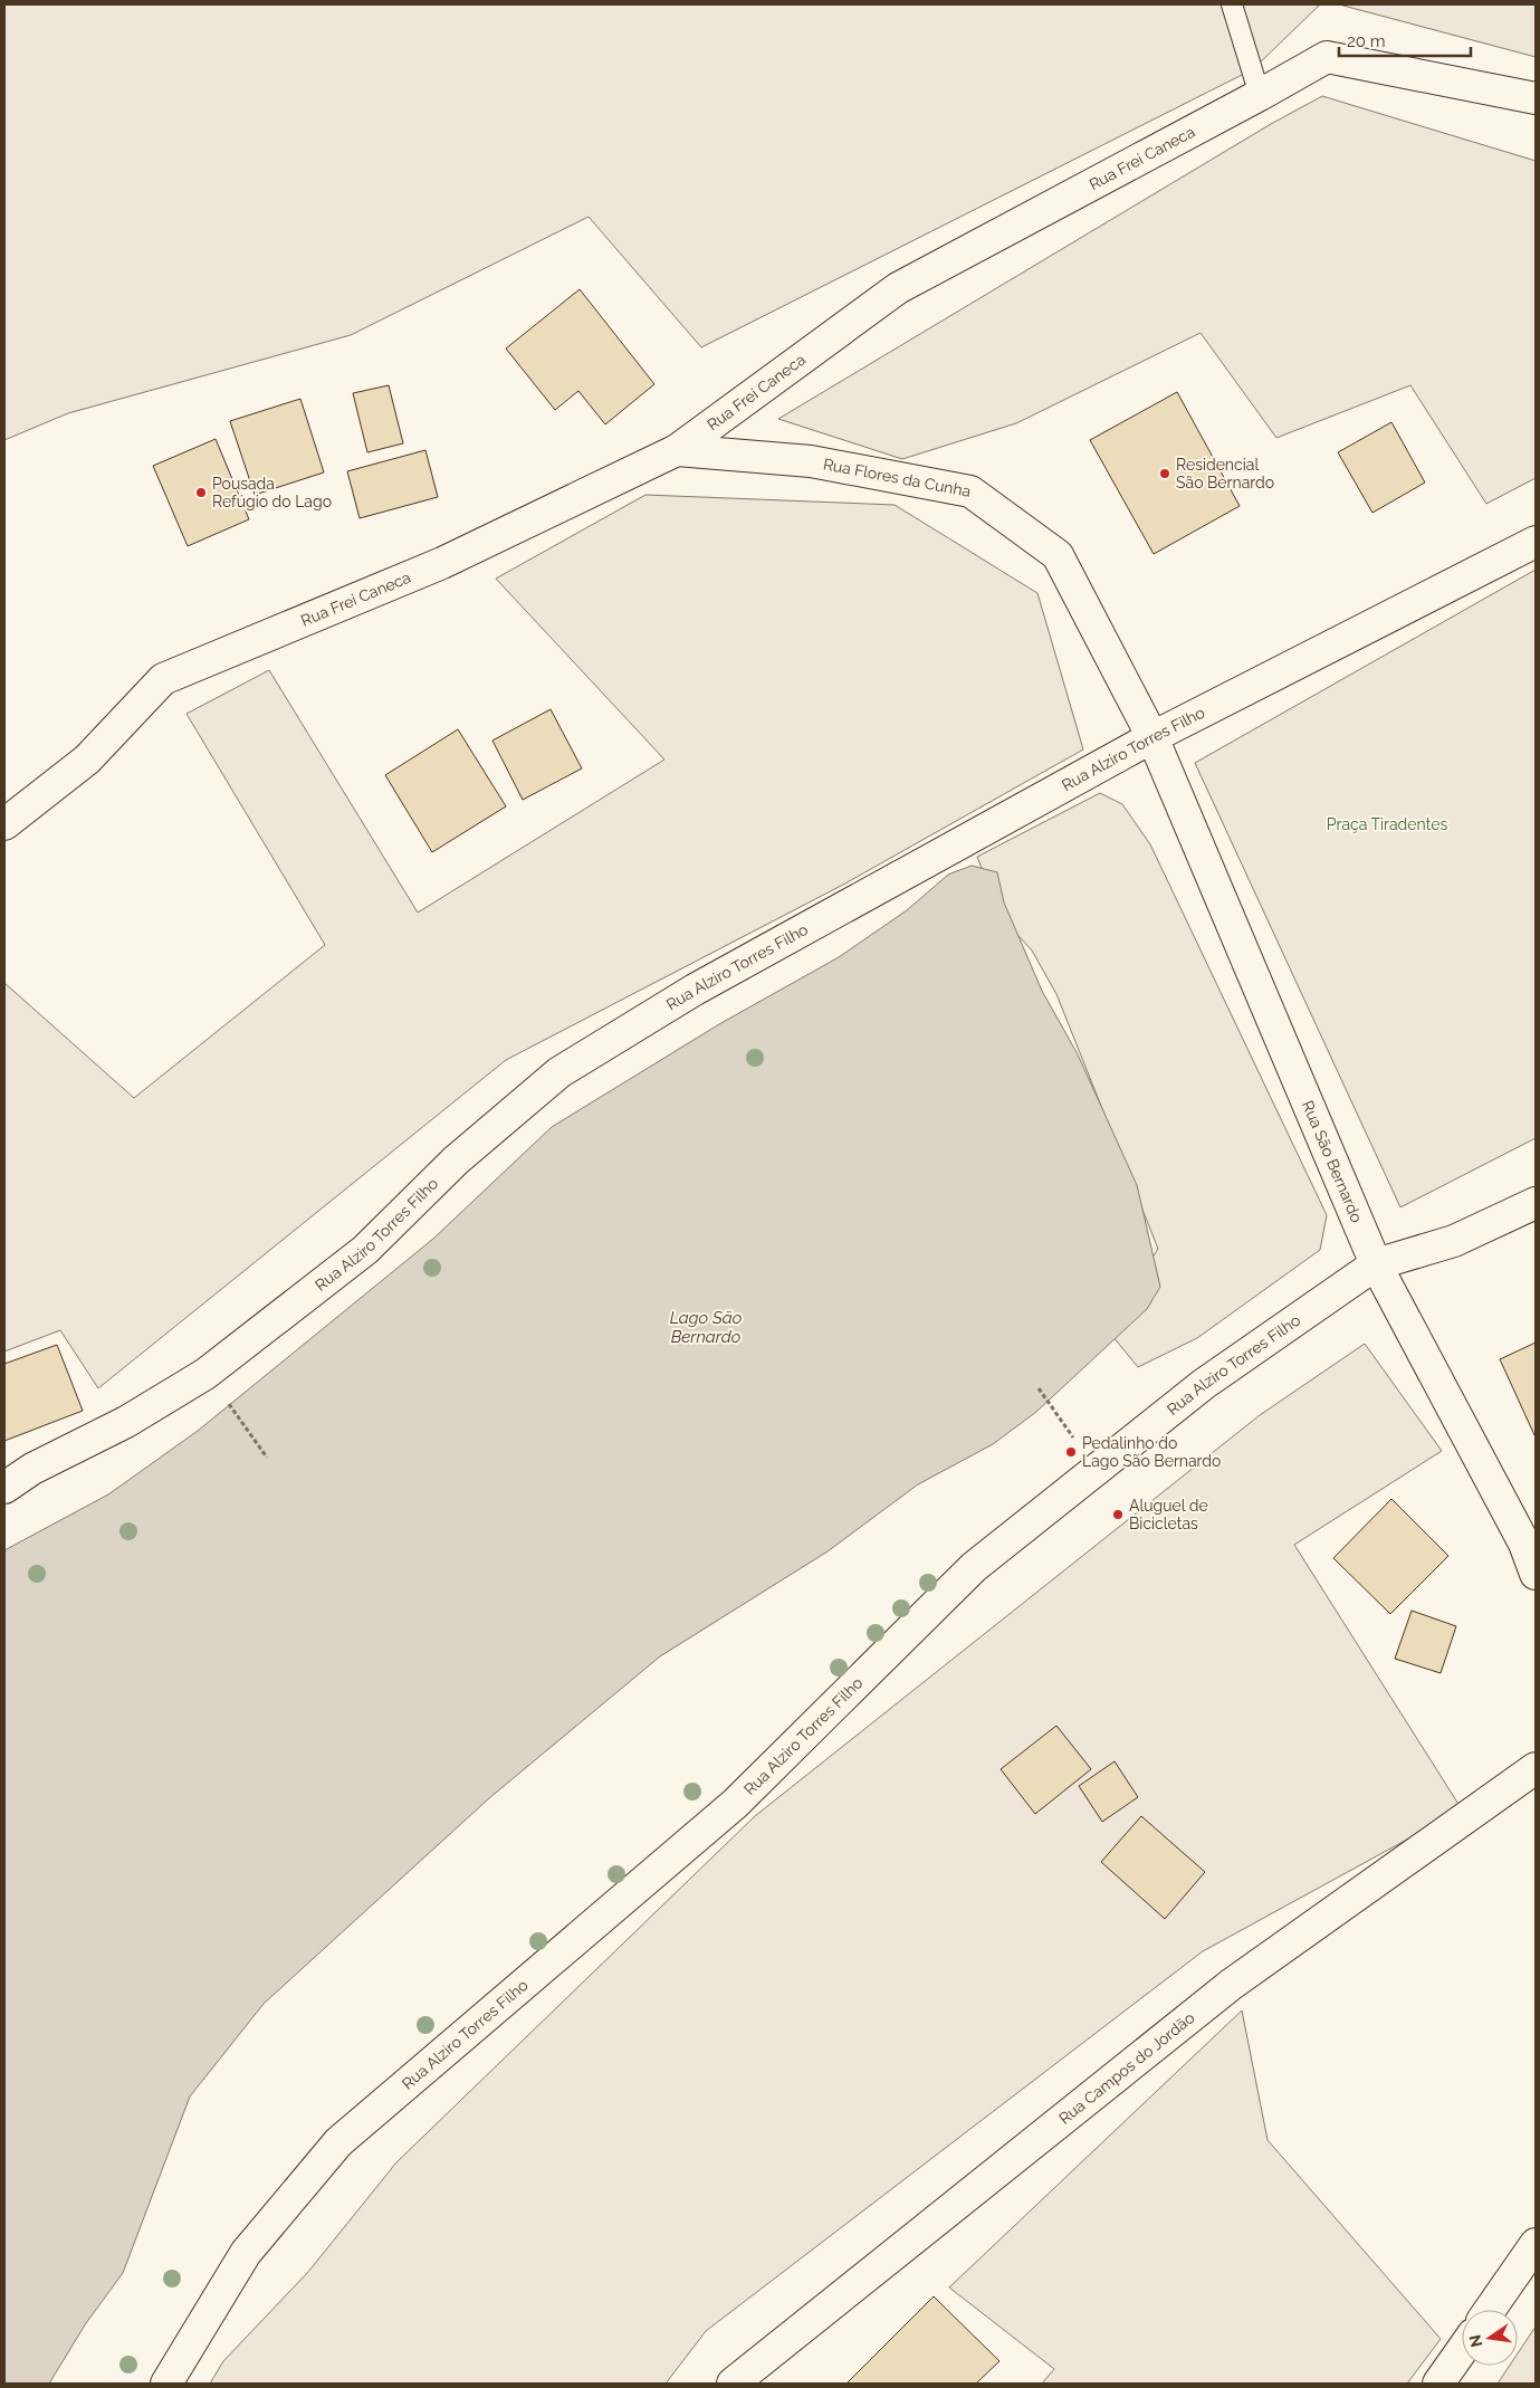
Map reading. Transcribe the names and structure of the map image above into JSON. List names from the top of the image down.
{
  "streets": {
    "street": [
      "Rua Frei Caneca",
      "Rua Flores da Cunha",
      "Rua Alziro Torres Filho",
      "Rua São Bernardo",
      "Rua Campos do Jordão"
    ]
  },
  "crossings": [
    ["Rua Frei Caneca", "Rua Flores da Cunha"],
    ["Rua Flores da Cunha", "Rua Alziro Torres Filho"],
    ["Rua Flores da Cunha", "Rua São Bernardo"],
    ["Rua Alziro Torres Filho", "Rua São Bernardo"]
  ],
  "water": ["Lago São Bernardo"],
  "parks": ["Praça Tiradentes"],
  "places": [
    "Residencial São Bernardo",
    "Pousada Refúgio do Lago",
    "Pedalinho do Lago São Bernardo",
    "Aluguel de Bicicletas"
  ],
  "scale_bar": "20 m",
  "north": "left"
}
